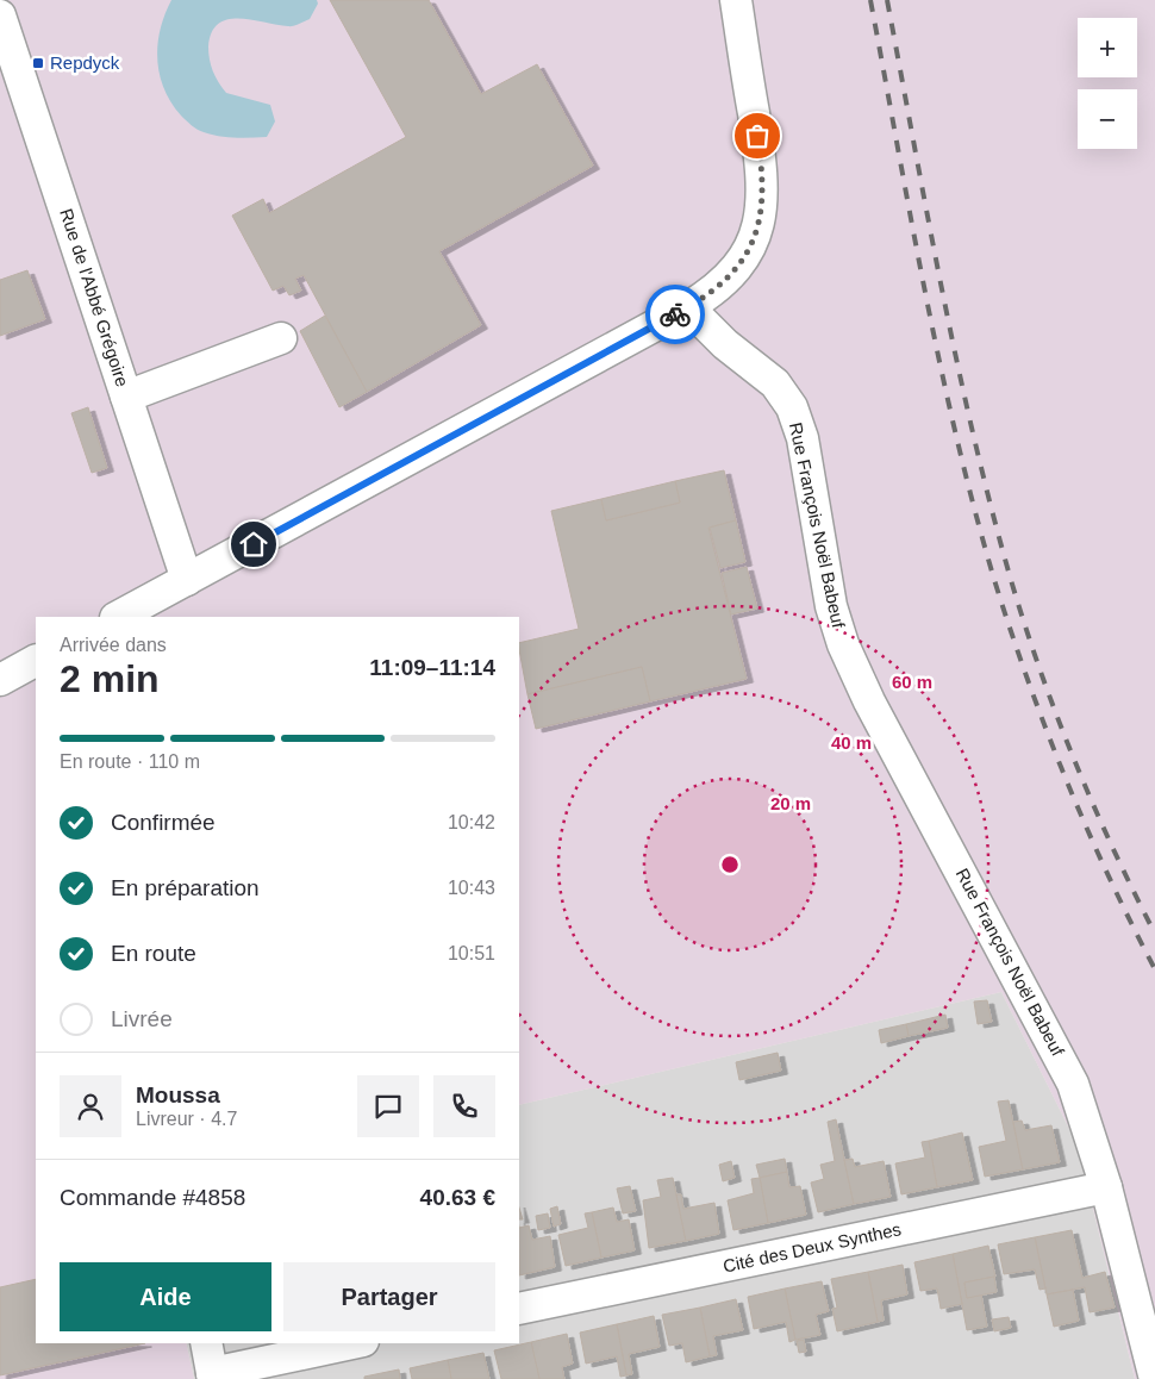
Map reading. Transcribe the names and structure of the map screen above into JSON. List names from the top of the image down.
{
  "streets": {
    "street": ["Rue de l'Abbé Grégoire", "Rue François Noël Babeuf", "Cité des Deux Synthes"]
  },
  "crossings": [
    ["Rue François Noël Babeuf", "Cité des Deux Synthes"]
  ],
  "places": {
    "transit": ["Repdyck"]
  },
  "page": {
    "map_buttons": ["+", "−"],
    "heading": ["2 min", "Arrivée dans", "11:09–11:14"],
    "panel": [
      "Moussa",
      "Livreur · 4.7",
      "Commande #4858",
      "40.63 €"
    ],
    "bar": "En route · 110 m",
    "list": [
      ["Confirmée", "10:42"],
      ["En préparation", "10:43"],
      ["En route", "10:51"],
      "Livrée"
    ],
    "buttons": ["Aide", "Partager"]
  },
  "rings": ["60 m", "40 m", "20 m"]
}
